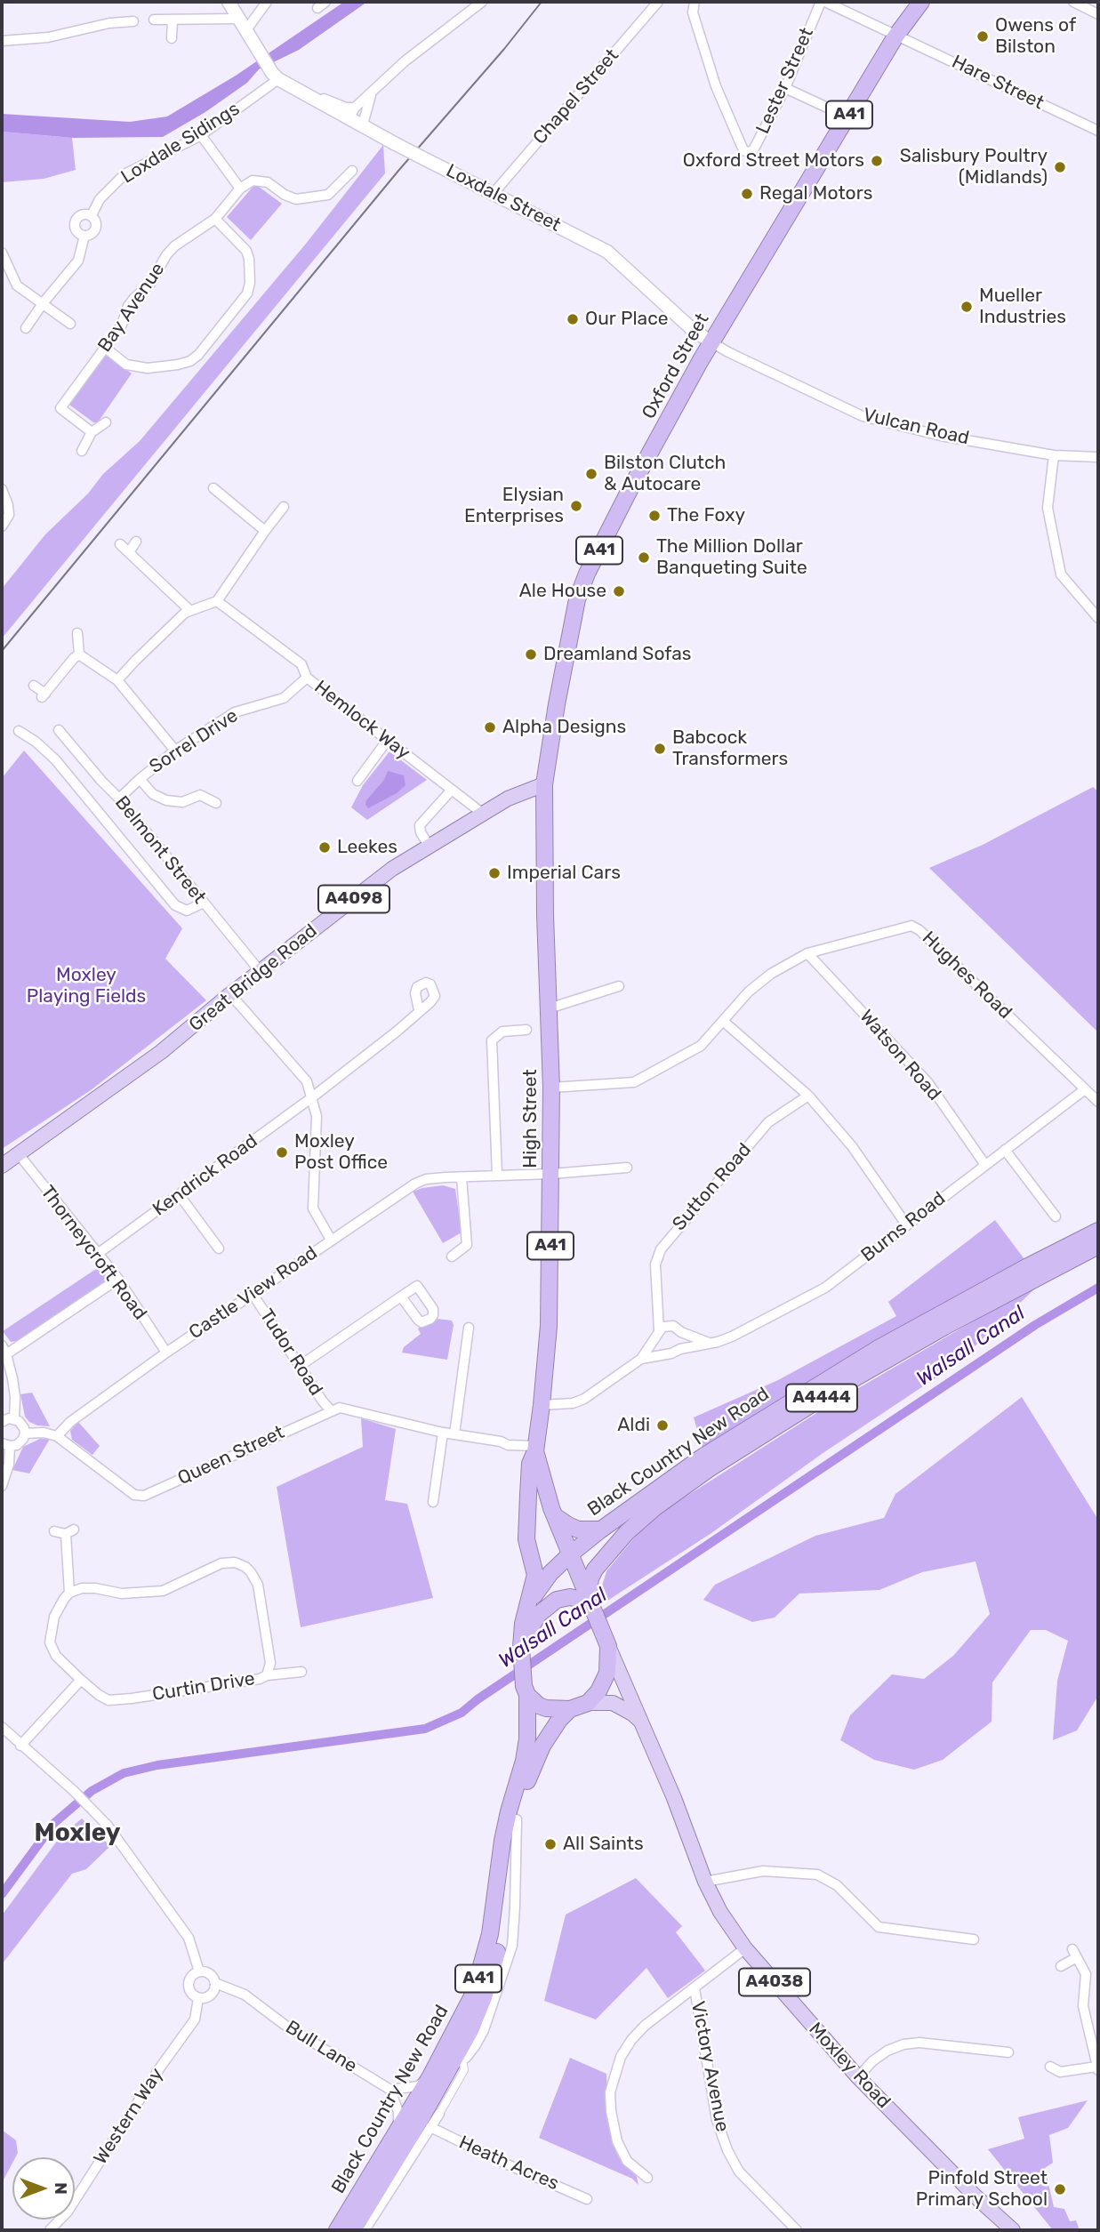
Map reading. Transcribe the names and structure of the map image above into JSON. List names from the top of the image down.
{
  "streets": {
    "highway": [
      "A41",
      "Oxford Street",
      "High Street",
      "A4444",
      "Black Country New Road"
    ],
    "main road": [
      "Loxdale Street",
      "A4098",
      "Great Bridge Road",
      "A4038",
      "Moxley Road"
    ],
    "street": [
      "Lester Street",
      "Hare Street",
      "Chapel Street",
      "Loxdale Sidings",
      "Bay Avenue",
      "Vulcan Road",
      "Hemlock Way",
      "Sorrel Drive",
      "Belmont Street",
      "Hughes Road",
      "Watson Road",
      "Kendrick Road",
      "Sutton Road",
      "Burns Road",
      "Thorneycroft Road",
      "Castle View Road",
      "Tudor Road",
      "Queen Street",
      "Curtin Drive",
      "Bull Lane",
      "Victory Avenue",
      "Western Way",
      "Heath Acres"
    ]
  },
  "crossings": [
    ["Hare Street", "Oxford Street"],
    ["Chapel Street", "Loxdale Street"],
    ["A41", "High Street"],
    ["A41", "Black Country New Road"],
    ["A41", "Moxley Road"],
    ["Loxdale Sidings", "Loxdale Street"],
    ["Loxdale Street", "Oxford Street"],
    ["Loxdale Street", "Vulcan Road"],
    ["Oxford Street", "Vulcan Road"],
    ["Oxford Street", "Great Bridge Road"],
    ["Oxford Street", "High Street"],
    ["Hemlock Way", "Sorrel Drive"],
    ["Hemlock Way", "Great Bridge Road"],
    ["Sorrel Drive", "Belmont Street"],
    ["Belmont Street", "Great Bridge Road"],
    ["Hughes Road", "Watson Road"],
    ["Hughes Road", "Burns Road"],
    ["Great Bridge Road", "High Street"],
    ["Great Bridge Road", "Thorneycroft Road"],
    ["Watson Road", "Burns Road"],
    ["High Street", "Castle View Road"],
    ["High Street", "Black Country New Road"],
    ["High Street", "Queen Street"],
    ["High Street", "Moxley Road"],
    ["Kendrick Road", "Thorneycroft Road"],
    ["Sutton Road", "Burns Road"],
    ["Thorneycroft Road", "Castle View Road"],
    ["Castle View Road", "Tudor Road"],
    ["Castle View Road", "Queen Street"],
    ["Tudor Road", "Queen Street"],
    ["Black Country New Road", "Moxley Road"],
    ["Bull Lane", "Western Way"]
  ],
  "districts": ["Moxley"],
  "water": ["Walsall Canal"],
  "parks": ["Moxley Playing Fields"],
  "places": [
    "Owens of Bilston",
    "Oxford Street Motors",
    "Salisbury Poultry (Midlands)",
    "Regal Motors",
    "Mueller Industries",
    "Our Place",
    "Bilston Clutch & Autocare",
    "Elysian Enterprises",
    "The Foxy",
    "The Million Dollar Banqueting Suite",
    "Ale House",
    "Dreamland Sofas",
    "Alpha Designs",
    "Babcock Transformers",
    "Leekes",
    "Imperial Cars",
    "Moxley Post Office",
    "Aldi",
    "All Saints",
    "Pinfold Street Primary School"
  ],
  "north": "right"
}
